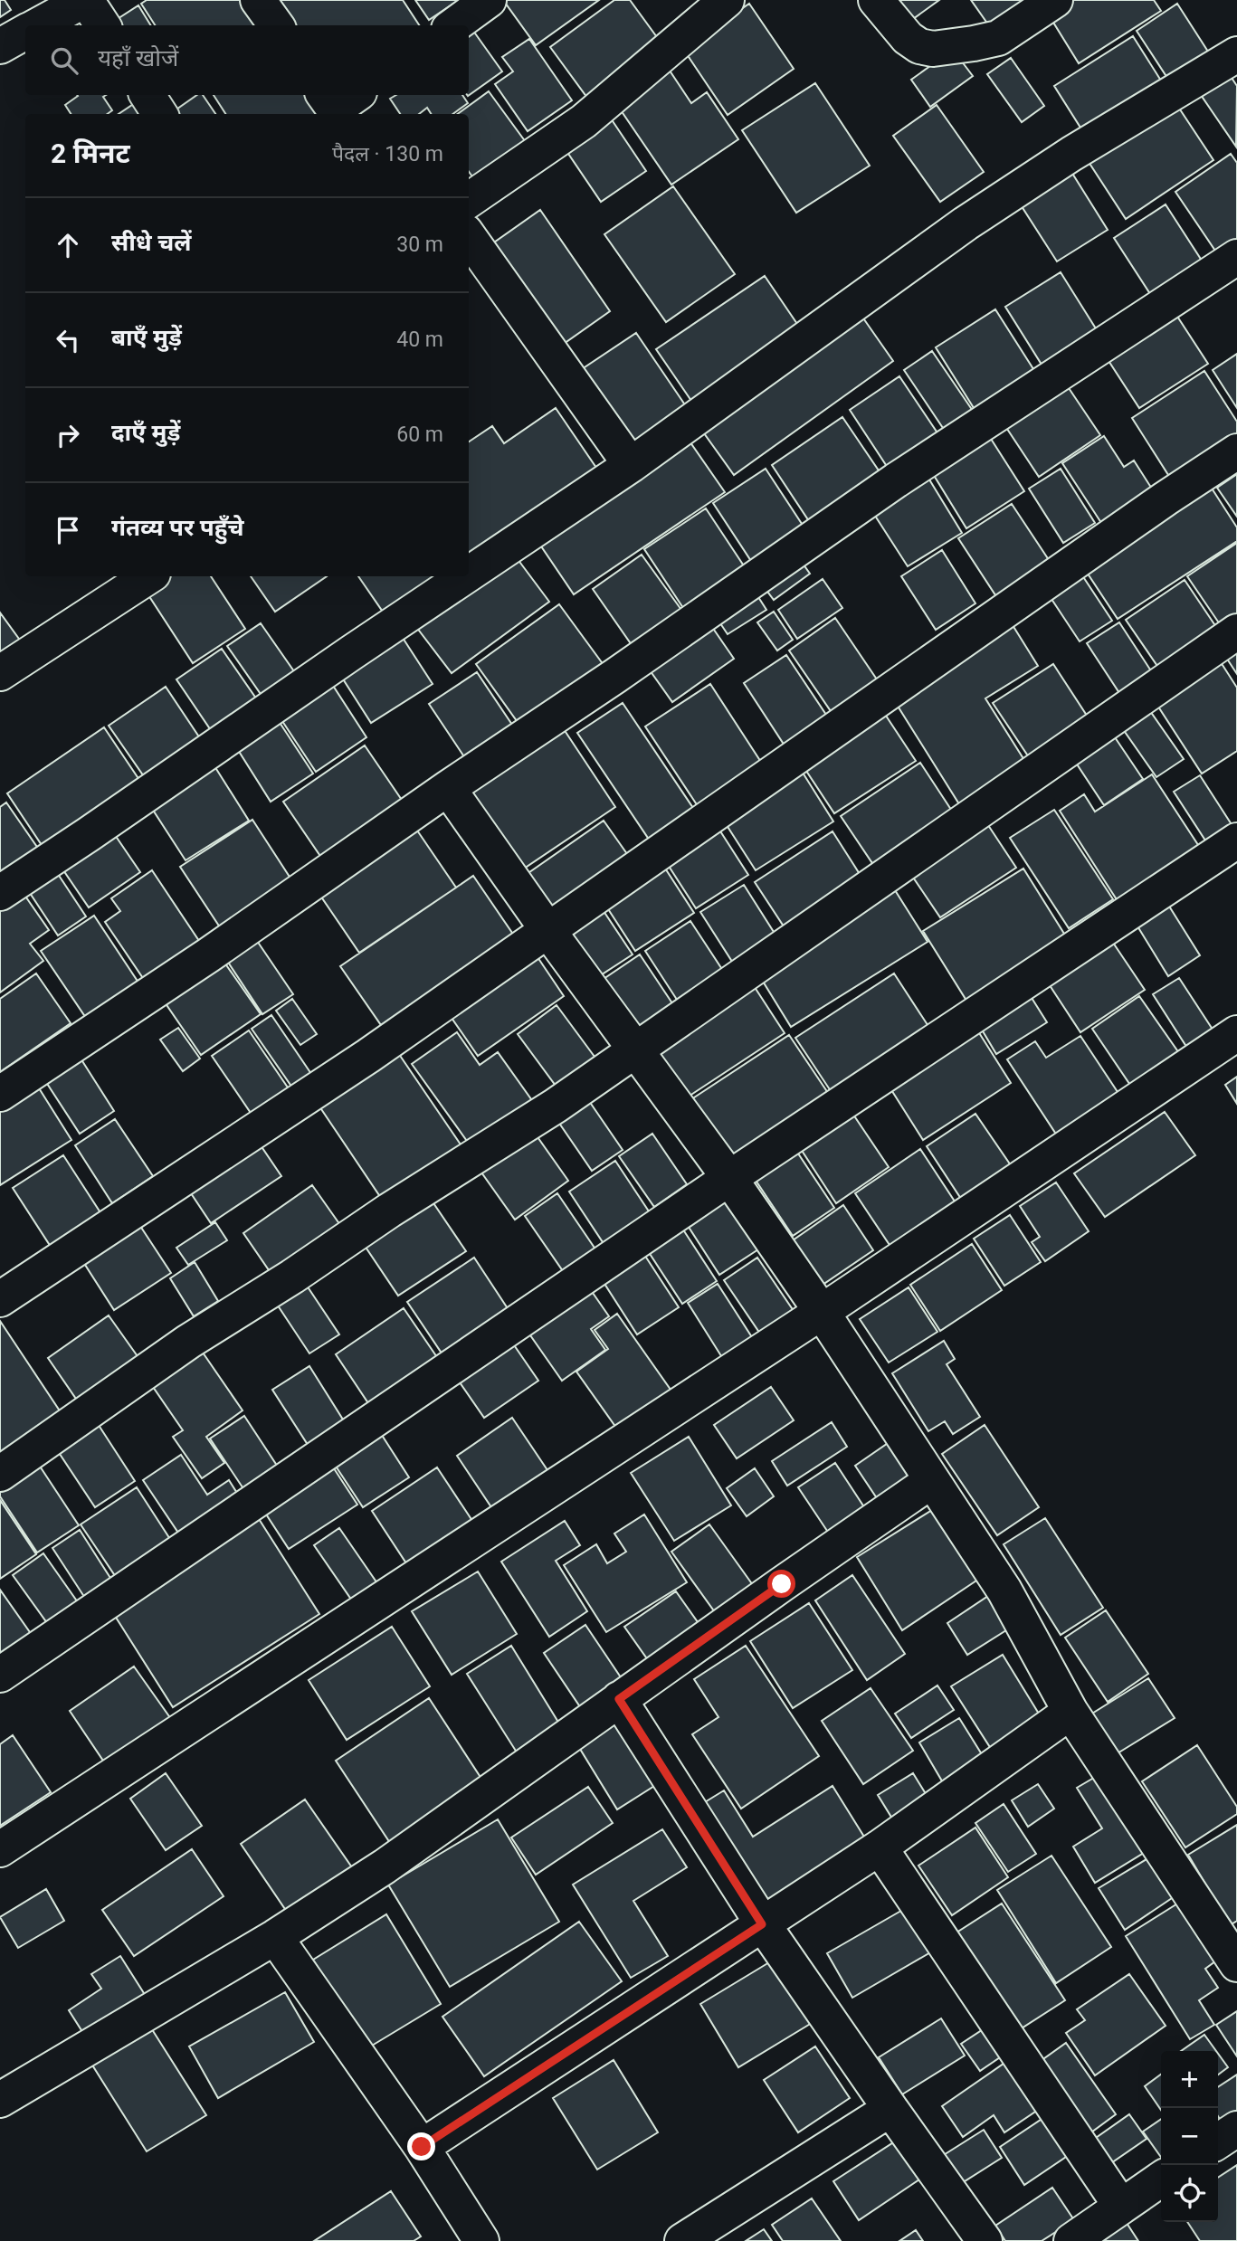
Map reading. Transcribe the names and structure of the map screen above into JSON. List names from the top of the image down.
{
  "page": {
    "search": "यहाँ खोजें",
    "heading": ["2 मिनट", "पैदल · 130 m"],
    "list": [
      ["सीधे चलें", "30 m"],
      ["बाएँ मुड़ें", "40 m"],
      ["दाएँ मुड़ें", "60 m"],
      "गंतव्य पर पहुँचे"
    ],
    "map_buttons": ["+", "−"]
  }
}
